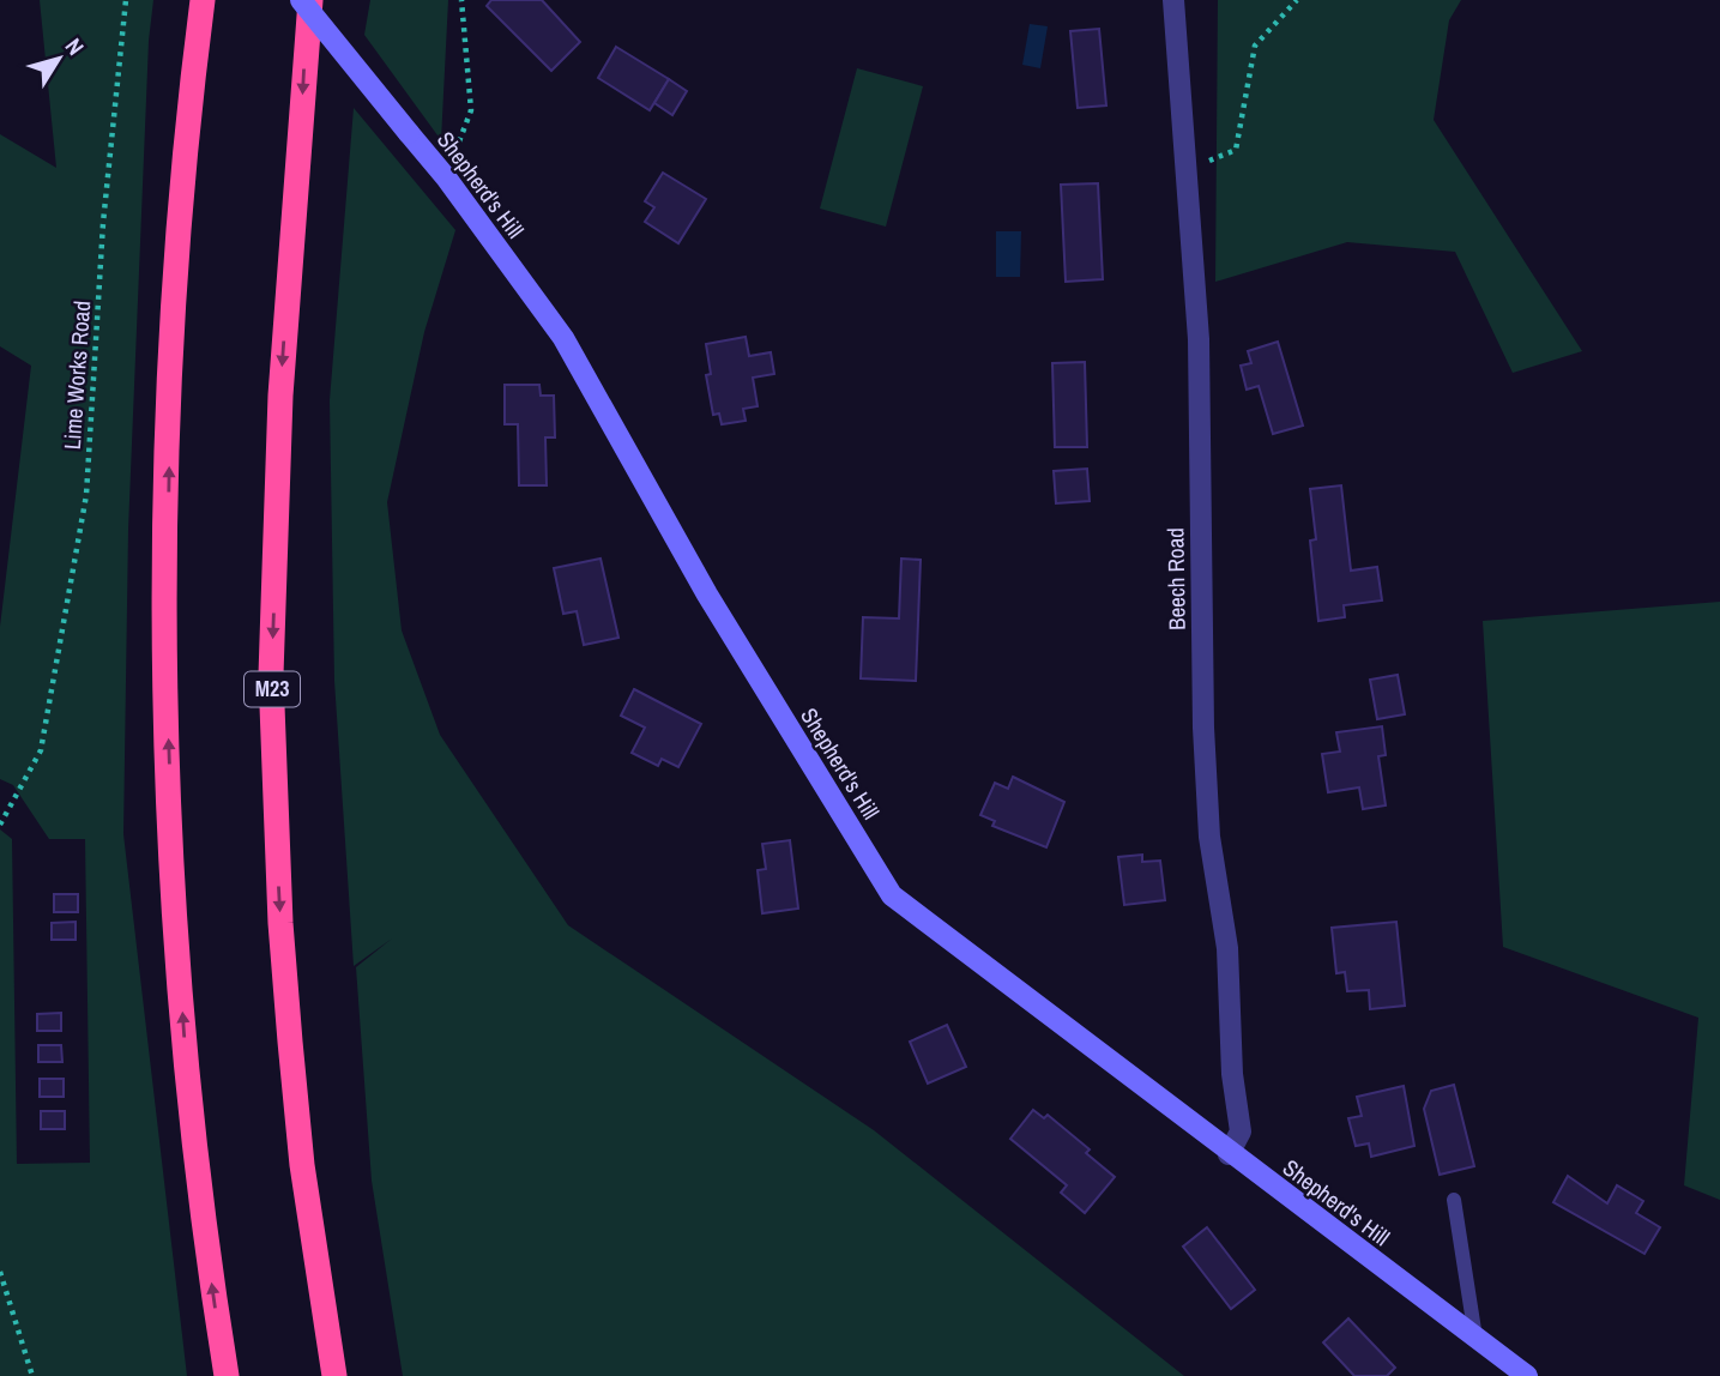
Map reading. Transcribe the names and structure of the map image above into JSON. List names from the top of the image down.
{
  "streets": {
    "highway": ["M23"],
    "main road": ["Shepherd's Hill"],
    "street": ["Beech Road"],
    "path": ["Lime Works Road"]
  },
  "crossings": [
    ["Shepherd's Hill", "Beech Road"]
  ],
  "north": "top right"
}
